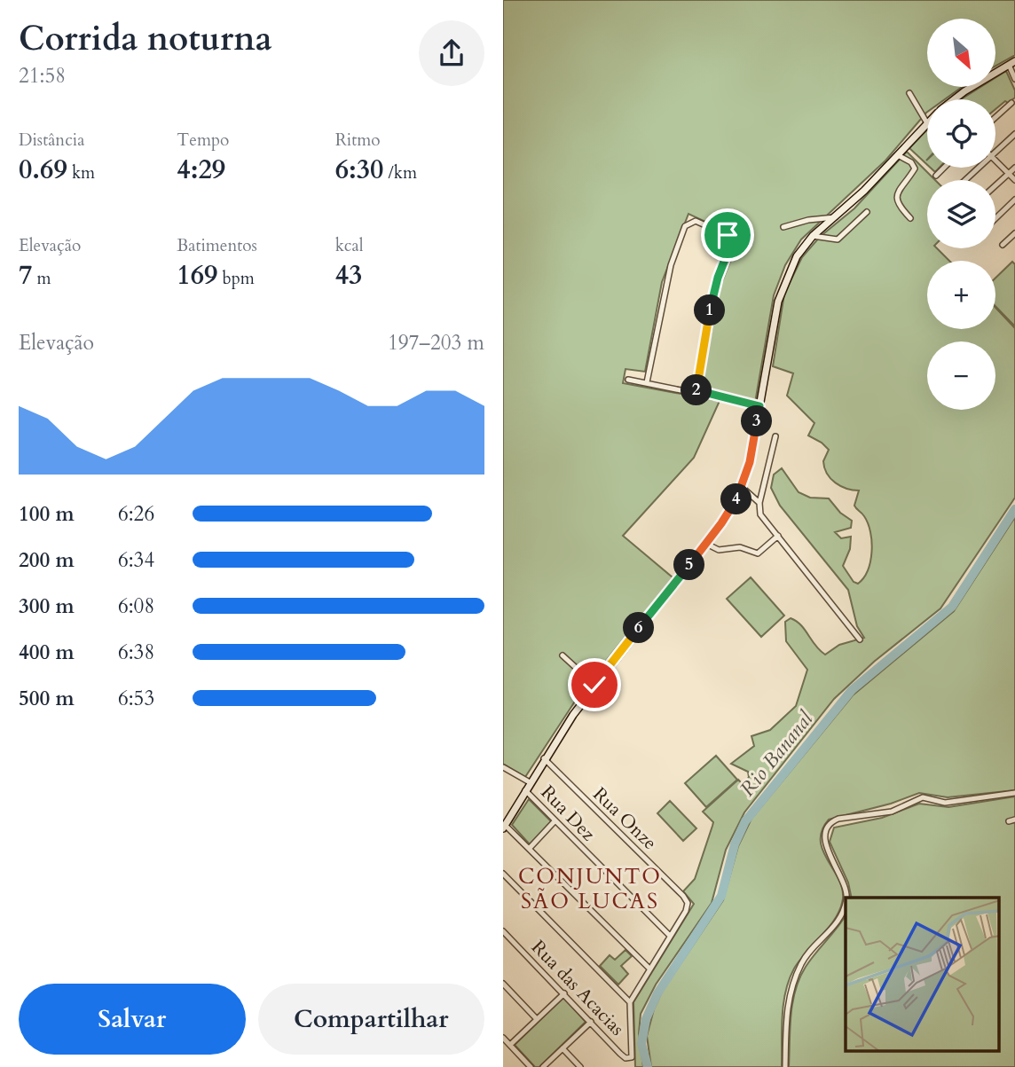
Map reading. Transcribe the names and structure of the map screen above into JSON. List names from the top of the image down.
{
  "streets": {
    "street": ["Rua Dez", "Rua Onze", "Rua das Acacias"]
  },
  "crossings": [
    ["Rua Dez", "Rua Onze"]
  ],
  "districts": ["CONJUNTO SÃO LUCAS"],
  "water": ["Rio Bananal"],
  "north": "bottom right",
  "page": {
    "heading": ["Corrida noturna", "21:58"],
    "map_buttons": ["+", "−"],
    "stats": [
      ["Distância", "0.69 km"],
      ["Tempo", "4:29"],
      ["Ritmo", "6:30 /km"],
      ["Elevação", "7 m"],
      ["Batimentos", "169 bpm"],
      ["kcal", "43"]
    ],
    "pins": [
      "1",
      "2",
      "3",
      "4",
      "5",
      "6"
    ],
    "chart": ["Elevação", "197–203 m"],
    "list": [
      {
        "name": "100 m",
        "note": "6:26"
      },
      {
        "name": "200 m",
        "note": "6:34"
      },
      {
        "name": "300 m",
        "note": "6:08"
      },
      {
        "name": "400 m",
        "note": "6:38"
      },
      {
        "name": "500 m",
        "note": "6:53"
      }
    ],
    "buttons": ["Salvar", "Compartilhar"]
  }
}
